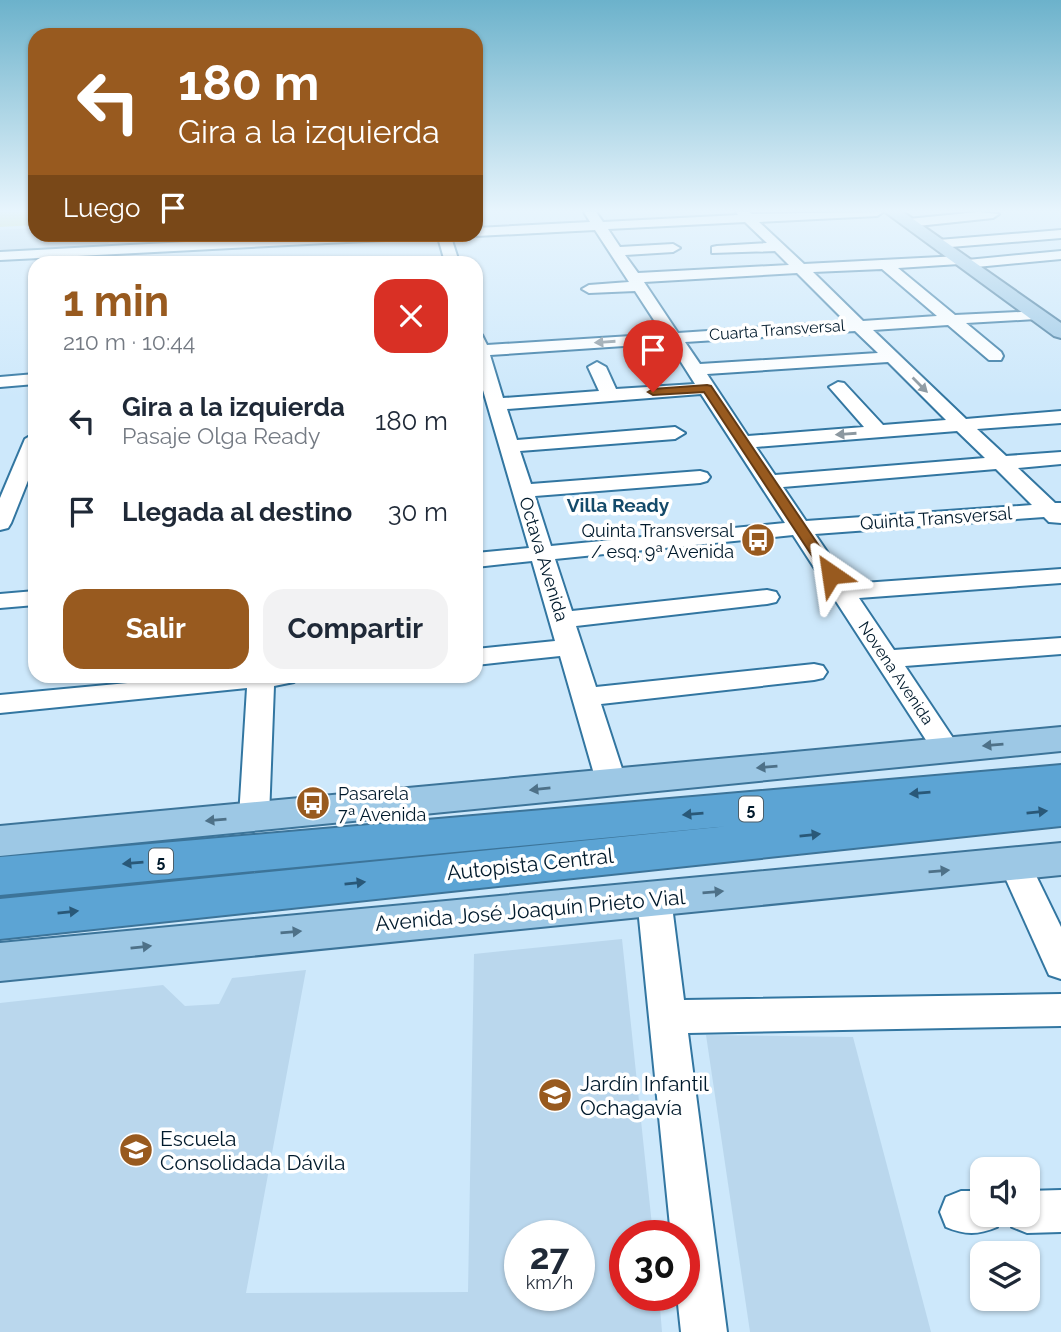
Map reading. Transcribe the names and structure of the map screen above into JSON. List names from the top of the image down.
{
  "streets": {
    "highway": ["5", "Autopista Central"],
    "main road": ["Avenida José Joaquín Prieto Vial"],
    "street": [
      "Cuarta Transversal",
      "Quinta Transversal",
      "Octava Avenida",
      "Novena Avenida"
    ]
  },
  "crossings": [
    ["Cuarta Transversal", "Novena Avenida"],
    ["Quinta Transversal", "Octava Avenida"],
    ["Quinta Transversal", "Novena Avenida"]
  ],
  "districts": ["Villa Ready"],
  "places": {
    "bus stop": ["Quinta Transversal / esq. 9ª Avenida", "Pasarela 7ª Avenida"],
    "school or university": ["Jardín Infantil Ochagavía", "Escuela Consolidada Dávila"]
  },
  "page": {
    "turn": ["180 m", "Gira a la izquierda"],
    "then": "Luego",
    "heading": ["1 min", "210 m · 10:44"],
    "list": [
      {
        "name": "Gira a la izquierda",
        "note": "Pasaje Olga Ready",
        "value": "180 m"
      },
      {
        "name": "Llegada al destino",
        "value": "30 m"
      }
    ],
    "buttons": ["Salir", "Compartir"],
    "speed": "27 km/h",
    "limit": "30"
  }
}
